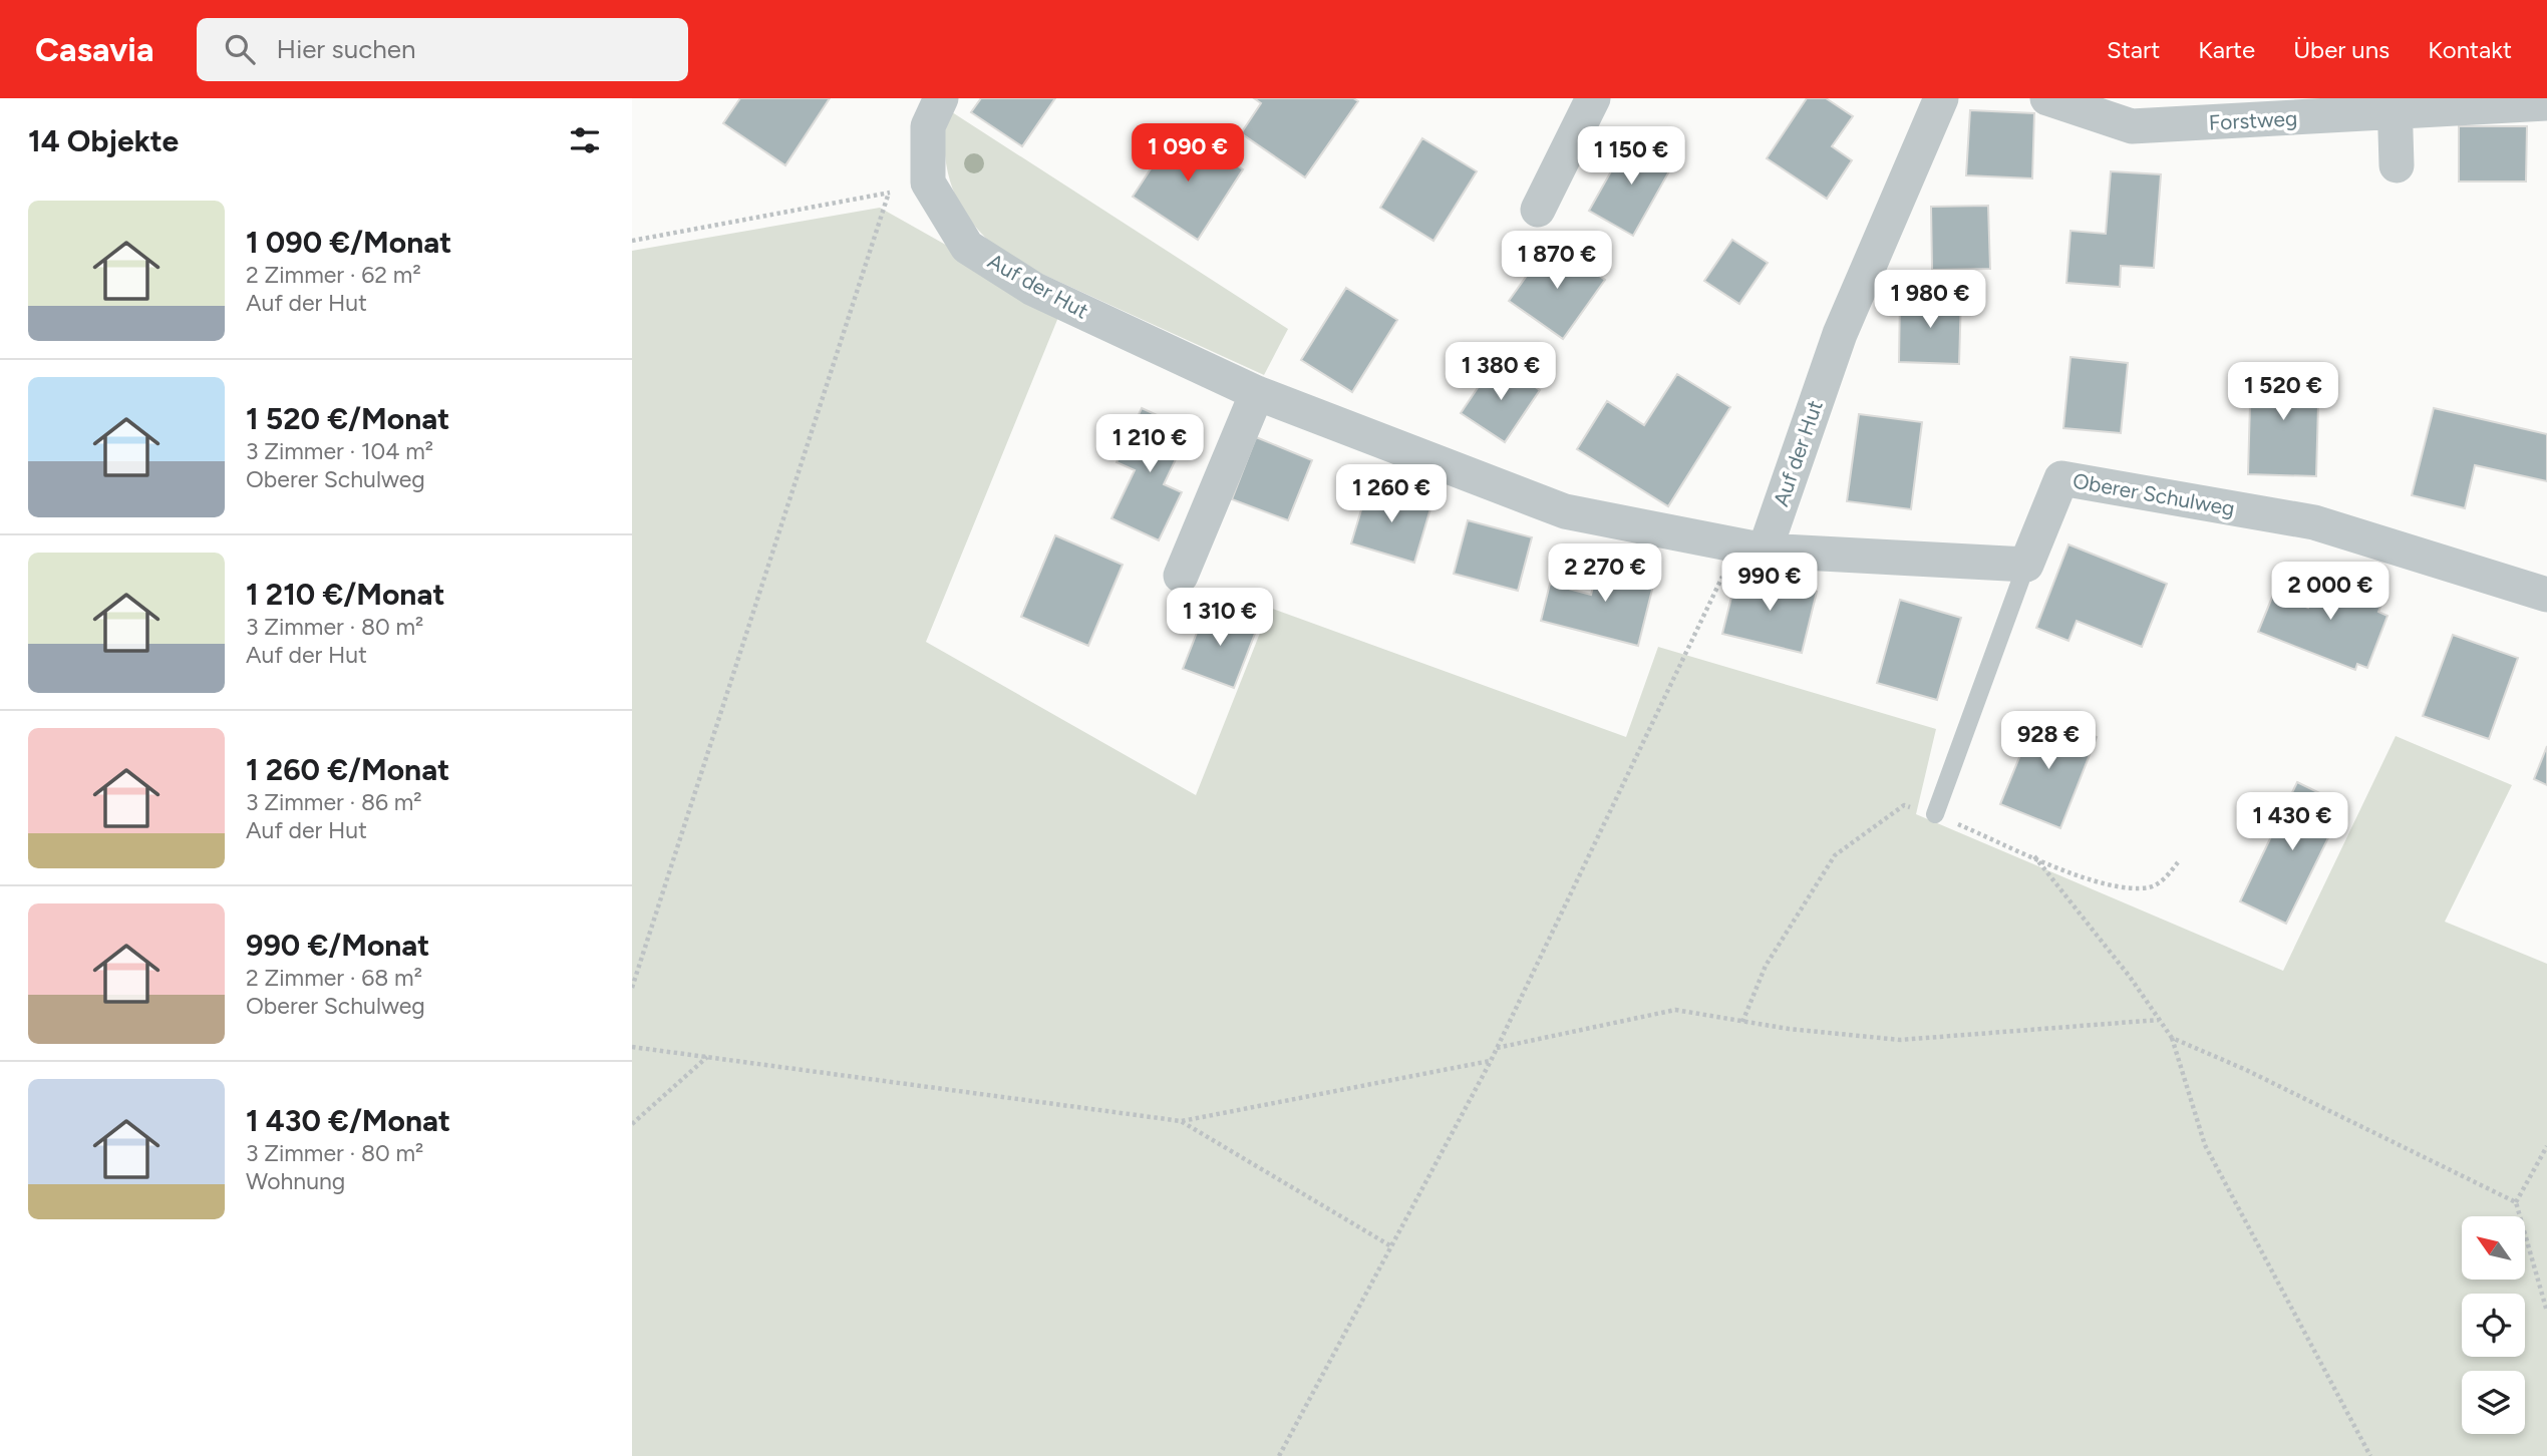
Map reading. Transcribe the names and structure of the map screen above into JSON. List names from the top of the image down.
{
  "streets": {
    "street": ["Forstweg", "Auf der Hut", "Oberer Schulweg"]
  },
  "north": "top left",
  "page": {
    "header": "Casavia",
    "search": "Hier suchen",
    "nav": [
      "Start",
      "Karte",
      "Über uns",
      "Kontakt"
    ],
    "heading": "14 Objekte",
    "price": [
      "1 090 €",
      "1 150 €",
      "1 870 €",
      "1 980 €",
      "1 380 €",
      "1 520 €",
      "1 210 €",
      "1 260 €",
      "2 270 €",
      "990 €",
      "2 000 €",
      "1 310 €",
      "928 €",
      "1 430 €"
    ],
    "list": [
      {
        "name": "1 090 €/Monat",
        "note": "2 Zimmer · 62 m² · Auf der Hut"
      },
      {
        "name": "1 520 €/Monat",
        "note": "3 Zimmer · 104 m² · Oberer Schulweg"
      },
      {
        "name": "1 210 €/Monat",
        "note": "3 Zimmer · 80 m² · Auf der Hut"
      },
      {
        "name": "1 260 €/Monat",
        "note": "3 Zimmer · 86 m² · Auf der Hut"
      },
      {
        "name": "990 €/Monat",
        "note": "2 Zimmer · 68 m² · Oberer Schulweg"
      },
      {
        "name": "1 430 €/Monat",
        "note": "3 Zimmer · 80 m² · Wohnung"
      }
    ]
  }
}
